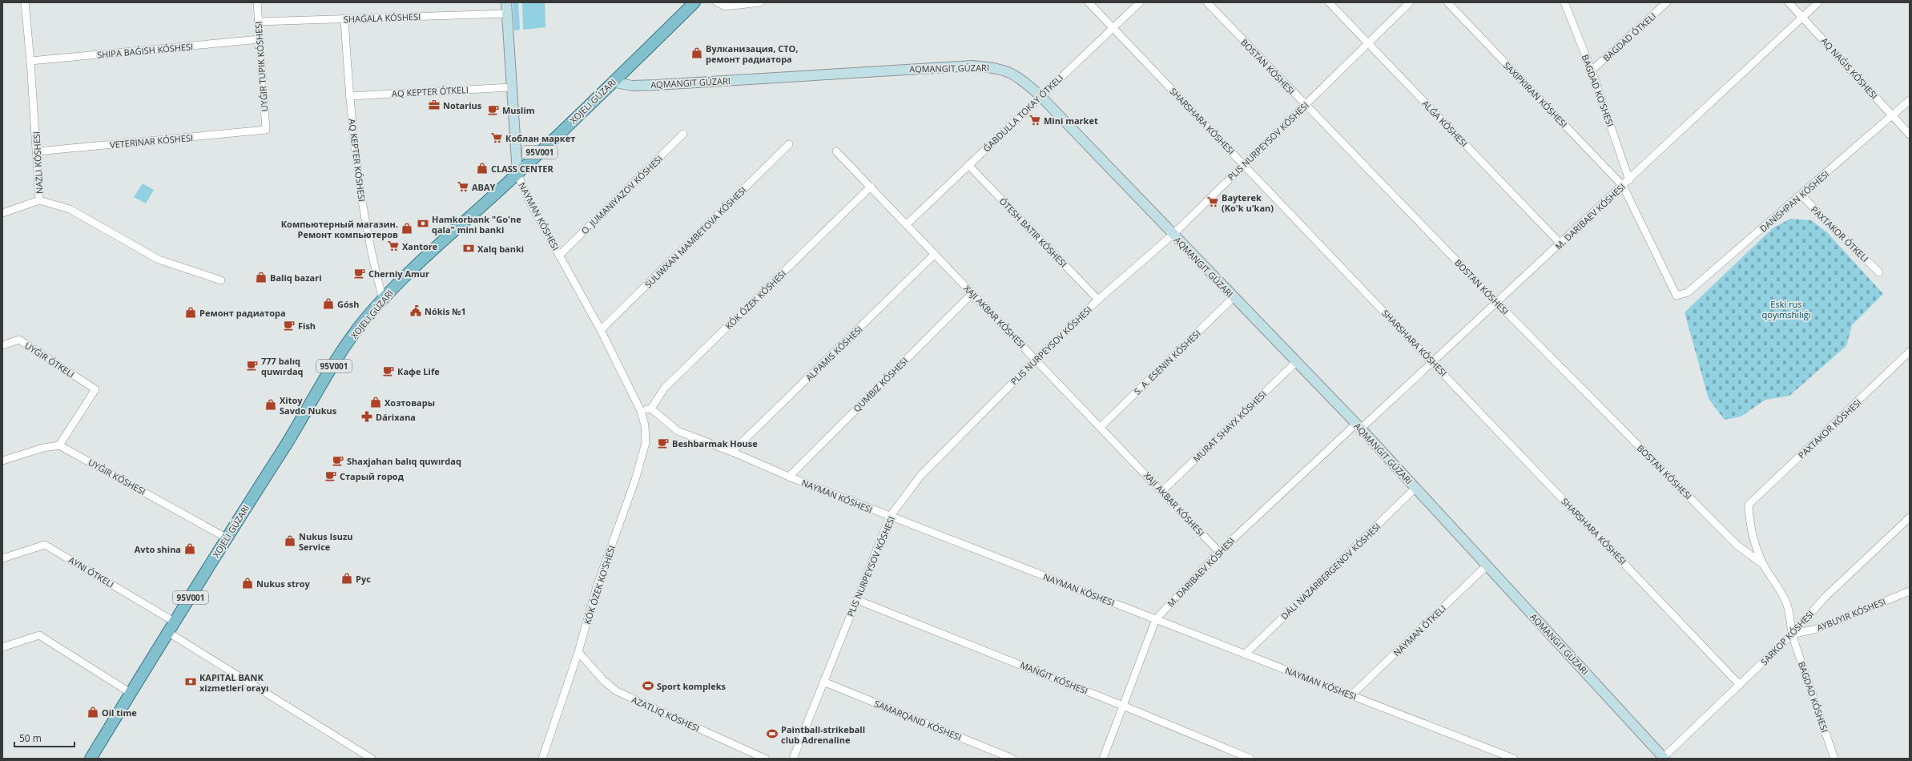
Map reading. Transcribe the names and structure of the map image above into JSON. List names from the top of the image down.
{
  "streets": {
    "main road": ["95V001"],
    "street": [
      "SHAǴALA KÓSHESI",
      "BAGDAD ÓTKELI",
      "BOSTAN KÓSHESI",
      "BAGDAD KO'SHESI",
      "AQ KEPTER ÓTKELI",
      "ǴABDULLA TOKAY ÓTKELI",
      "SHARSHARA KÓSHESI",
      "ALǴA KÓSHESI",
      "VETERINAR KÓSHESI",
      "PLIS NURPEYSOV KÓSHESI",
      "AQ KEPTER KÓSHESI",
      "O. JUMANIYAZOV KÓSHESI",
      "NAYMAN KÓSHESI",
      "M. DARIBAEV KÓSHESI",
      "PAXTAKOR ÓTKELI",
      "KÓK ÓZEK KÓSHESI",
      "XAJI AKBAR KÓSHESI",
      "S. A. ESENIN KÓSHESI",
      "MURAT SHAYX KÓSHESI",
      "PAXTAKOR KÓSHESI",
      "DÁLI NAZARBERGENOV KÓSHESI",
      "AYNI ÓTKELI",
      "KÓK ÓZEK KO'SHESI",
      "AYBUYIR KÓSHESI",
      "NAYMAN ÓTKELI",
      "SARKOP KÓSHESI",
      "BAGDAD KÓSHESI",
      "SAMARQAND KÓSHESI"
    ]
  },
  "crossings": [
    ["SHAǴALA KÓSHESI", "AQ KEPTER KÓSHESI"],
    ["SHAǴALA KÓSHESI", "NAYMAN KÓSHESI"],
    ["BAGDAD ÓTKELI", "BAGDAD KO'SHESI"],
    ["BOSTAN KÓSHESI", "PLIS NURPEYSOV KÓSHESI"],
    ["BOSTAN KÓSHESI", "M. DARIBAEV KÓSHESI"],
    ["BOSTAN KÓSHESI", "PAXTAKOR KÓSHESI"],
    ["BOSTAN KÓSHESI", "BAGDAD KÓSHESI"],
    ["BAGDAD KO'SHESI", "M. DARIBAEV KÓSHESI"],
    ["AQ KEPTER ÓTKELI", "AQ KEPTER KÓSHESI"],
    ["AQ KEPTER ÓTKELI", "NAYMAN KÓSHESI"],
    ["ǴABDULLA TOKAY ÓTKELI", "SHARSHARA KÓSHESI"],
    ["ǴABDULLA TOKAY ÓTKELI", "XAJI AKBAR KÓSHESI"],
    ["SHARSHARA KÓSHESI", "PLIS NURPEYSOV KÓSHESI"],
    ["SHARSHARA KÓSHESI", "M. DARIBAEV KÓSHESI"],
    ["SHARSHARA KÓSHESI", "SARKOP KÓSHESI"],
    ["ALǴA KÓSHESI", "PLIS NURPEYSOV KÓSHESI"],
    ["ALǴA KÓSHESI", "M. DARIBAEV KÓSHESI"],
    ["PLIS NURPEYSOV KÓSHESI", "NAYMAN KÓSHESI"],
    ["PLIS NURPEYSOV KÓSHESI", "XAJI AKBAR KÓSHESI"],
    ["PLIS NURPEYSOV KÓSHESI", "SAMARQAND KÓSHESI"],
    ["95V001", "AQ KEPTER KÓSHESI"],
    ["95V001", "NAYMAN KÓSHESI"],
    ["95V001", "AYNI ÓTKELI"],
    ["O. JUMANIYAZOV KÓSHESI", "NAYMAN KÓSHESI"],
    ["NAYMAN KÓSHESI", "M. DARIBAEV KÓSHESI"],
    ["NAYMAN KÓSHESI", "KÓK ÓZEK KÓSHESI"],
    ["NAYMAN KÓSHESI", "DÁLI NAZARBERGENOV KÓSHESI"],
    ["NAYMAN KÓSHESI", "KÓK ÓZEK KO'SHESI"],
    ["NAYMAN KÓSHESI", "NAYMAN ÓTKELI"],
    ["M. DARIBAEV KÓSHESI", "XAJI AKBAR KÓSHESI"],
    ["KÓK ÓZEK KÓSHESI", "XAJI AKBAR KÓSHESI"],
    ["XAJI AKBAR KÓSHESI", "S. A. ESENIN KÓSHESI"],
    ["XAJI AKBAR KÓSHESI", "MURAT SHAYX KÓSHESI"],
    ["PAXTAKOR KÓSHESI", "BAGDAD KÓSHESI"],
    ["AYBUYIR KÓSHESI", "SARKOP KÓSHESI"],
    ["AYBUYIR KÓSHESI", "BAGDAD KÓSHESI"],
    ["SARKOP KÓSHESI", "BAGDAD KÓSHESI"]
  ],
  "parks": ["Eski rus qoyımshılıǵı"],
  "places": {
    "shop": [
      "Вулканизация, СТО, ремонт радиатора",
      "CLASS CENTER",
      "Компьютерный магазин. Ремонт компьютеров",
      "Baliq bazari",
      "Gósh",
      "Ремонт радиатора",
      "Хозтовары",
      "Xitoy Savdo Nukus",
      "Nukus Isuzu Service",
      "Avto shina",
      "Рус",
      "Nukus stroy",
      "Oil time"
    ],
    "office": ["Notarius"],
    "cafe": [
      "Muslim",
      "Cherniy Amur",
      "Fish",
      "777 balıq quwırdaq",
      "Кафе Life",
      "Beshbarmak House",
      "Shaxjahan balıq quwırdaq",
      "Старый город"
    ],
    "supermarket": [
      "Mini market",
      "Коблан маркет",
      "ABAY",
      "Bayterek (Ko'k u'kan)",
      "Xantore"
    ],
    "bank": ["Hamkorbank \"Go'ne qala\" mini banki", "Xalq banki", "KAPITAL BANK xizmetleri orayı"],
    "public building": ["Nókis №1"],
    "pharmacy": ["Dárixana"],
    "sports": ["Sport kompleks", "Paintball-strikeball club Adrenaline"]
  },
  "scale_bar": "50 m"
}
